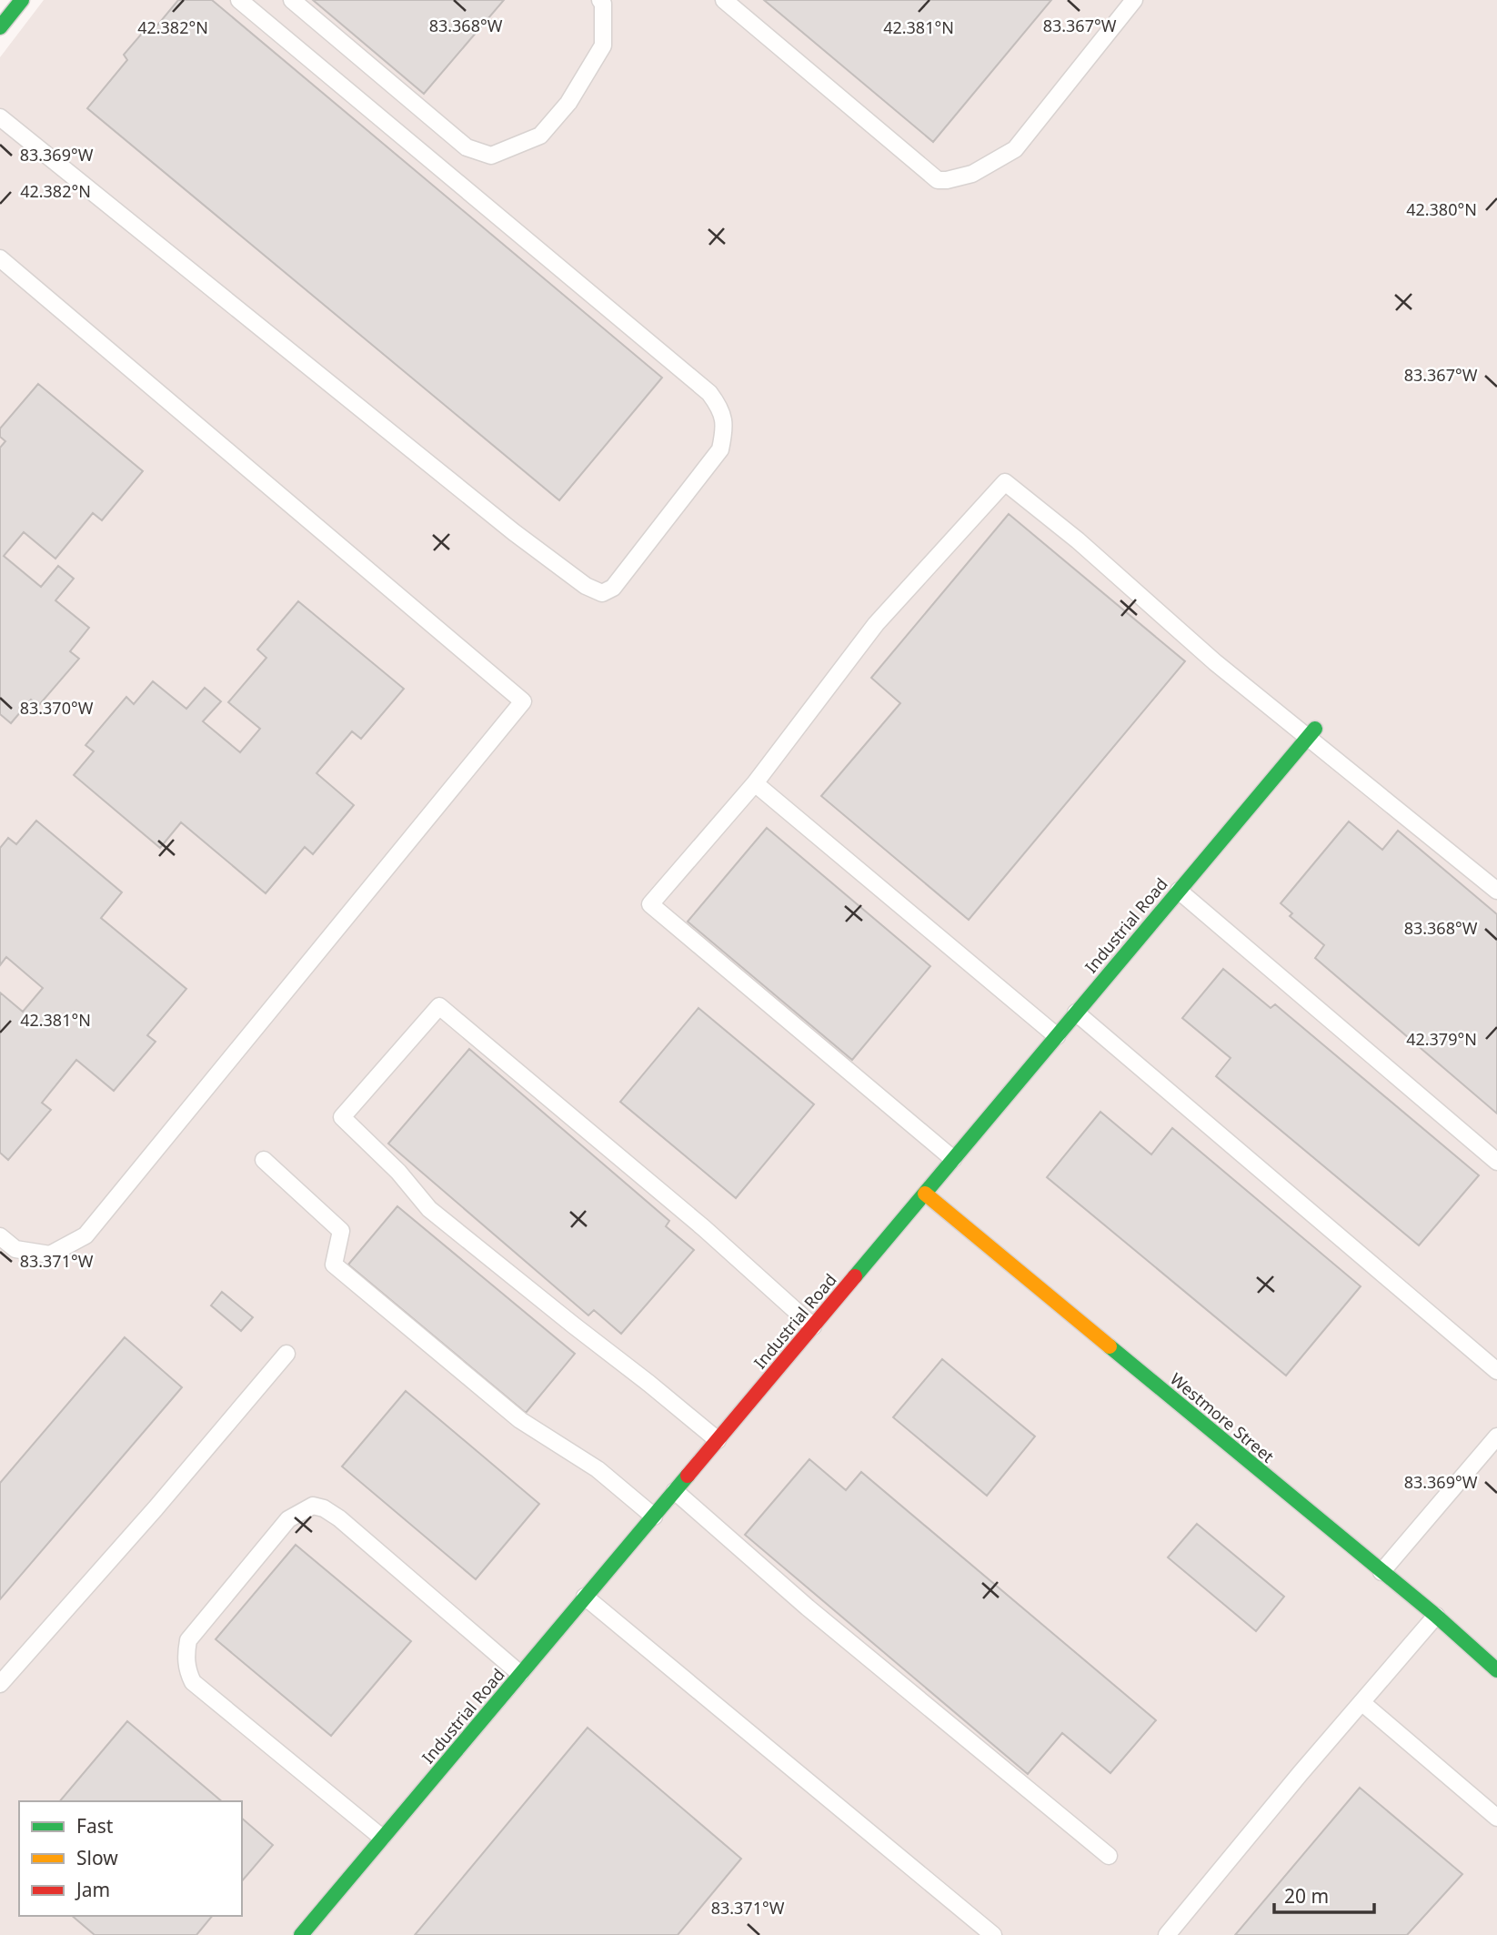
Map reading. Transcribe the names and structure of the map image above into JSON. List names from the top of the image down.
{
  "streets": {
    "street": ["Industrial Road", "Westmore Street"]
  },
  "crossings": [
    ["Industrial Road", "Westmore Street"]
  ],
  "legend": ["Fast", "Slow", "Jam"],
  "scale_bar": "20 m",
  "coordinates": [
    "83.368°W",
    "83.367°W",
    "42.382°N",
    "42.381°N",
    "83.369°W",
    "42.380°N",
    "83.370°W",
    "42.379°N",
    "83.371°W"
  ]
}
